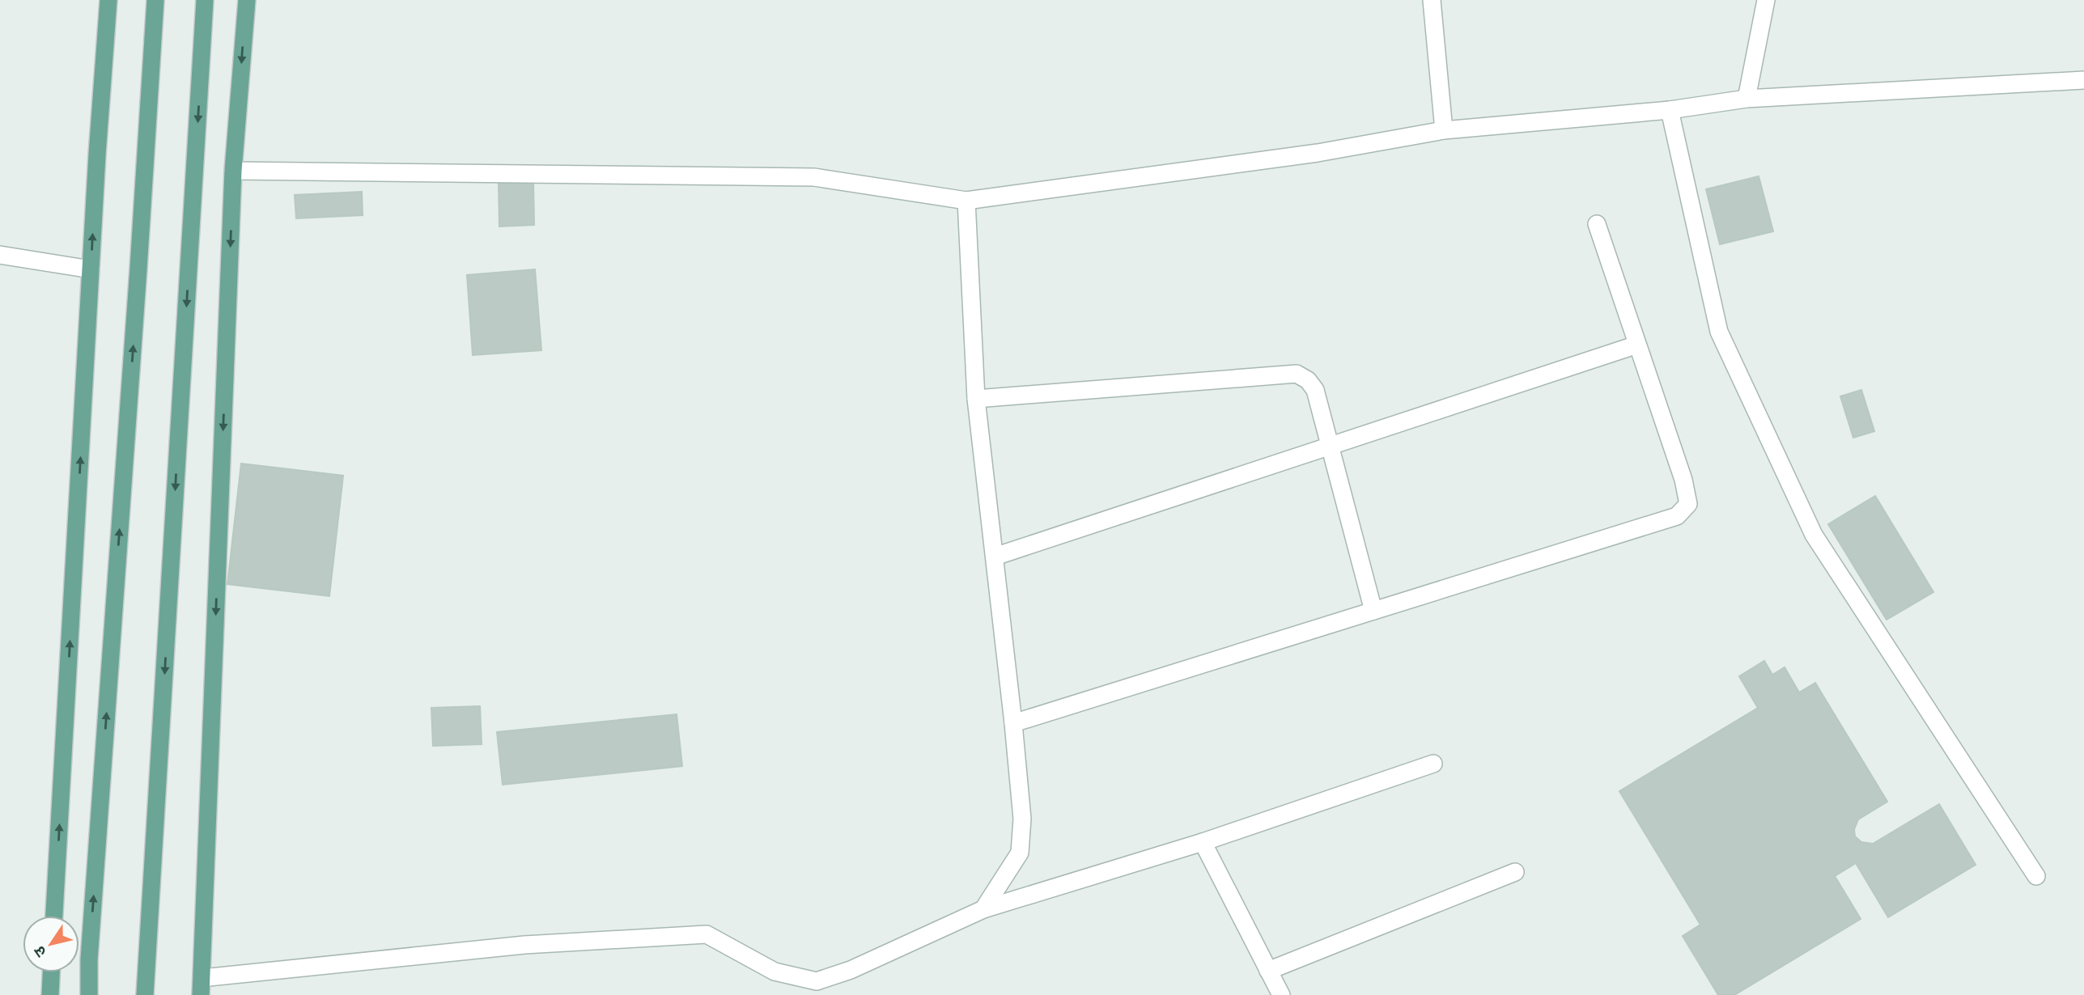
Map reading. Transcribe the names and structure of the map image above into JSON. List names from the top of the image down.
{
  "north": "bottom left"
}
